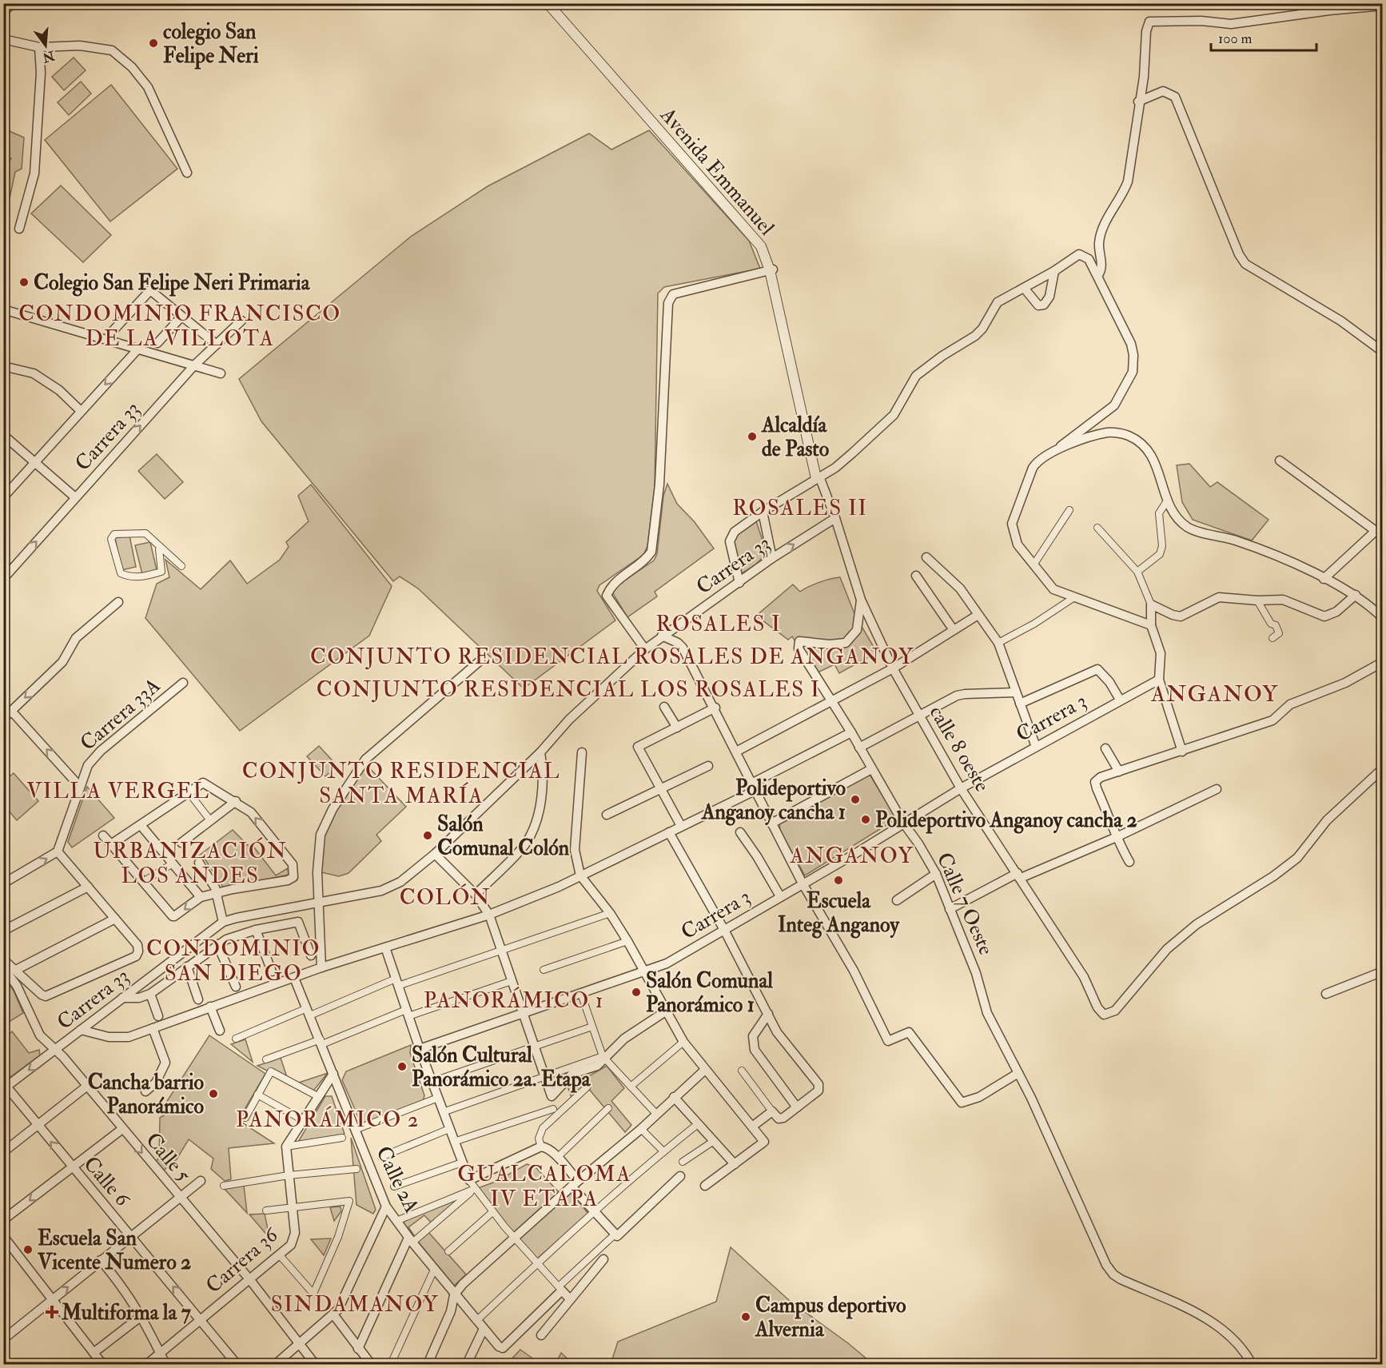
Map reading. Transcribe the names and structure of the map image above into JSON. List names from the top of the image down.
{
  "streets": {
    "street": [
      "Avenida Emmanuel",
      "Carrera 33",
      "Carrera 33A",
      "Carrera 3",
      "calle 8 oeste",
      "Calle 7 Oeste",
      "Calle 5",
      "Calle 2A",
      "Calle 6",
      "Carrera 36"
    ]
  },
  "crossings": [
    ["Avenida Emmanuel", "calle 8 oeste"],
    ["Carrera 33", "calle 8 oeste"],
    ["Carrera 33", "Calle 5"],
    ["Carrera 33", "Calle 6"],
    ["Carrera 3", "calle 8 oeste"],
    ["Carrera 3", "Calle 7 Oeste"],
    ["calle 8 oeste", "Calle 7 Oeste"],
    ["Calle 5", "Carrera 36"],
    ["Calle 6", "Carrera 36"]
  ],
  "districts": [
    "CONDOMINIO FRANCISCO DE LA VILLOTA",
    "ROSALES II",
    "ROSALES I",
    "CONJUNTO RESIDENCIAL ROSALES DE ANGANOY",
    "CONJUNTO RESIDENCIAL LOS ROSALES I",
    "ANGANOY",
    "CONJUNTO RESIDENCIAL SANTA MARÍA",
    "VILLA VERGEL",
    "URBANIZACIÓN LOS ANDES",
    "ANGANOY",
    "COLÓN",
    "CONDOMINIO SAN DIEGO",
    "PANORÁMICO 1",
    "PANORÁMICO 2",
    "GUALCALOMA IV ETAPA",
    "SINDAMANOY"
  ],
  "places": {
    "other": [
      "colegio San Felipe Neri",
      "Colegio San Felipe Neri Primaria",
      "Alcaldía de Pasto",
      "Polideportivo Anganoy cancha 1",
      "Polideportivo Anganoy cancha 2",
      "Salón Comunal Colón",
      "Escuela Integ Anganoy",
      "Salón Comunal Panorámico 1",
      "Salón Cultural Panorámico 2a. Etapa",
      "Cancha barrio Panorámico",
      "Escuela San Vicente Numero 2",
      "Campus deportivo Alvernia"
    ],
    "health": ["Multiforma la 7"]
  },
  "scale_bar": "100 m",
  "north": "bottom"
}
